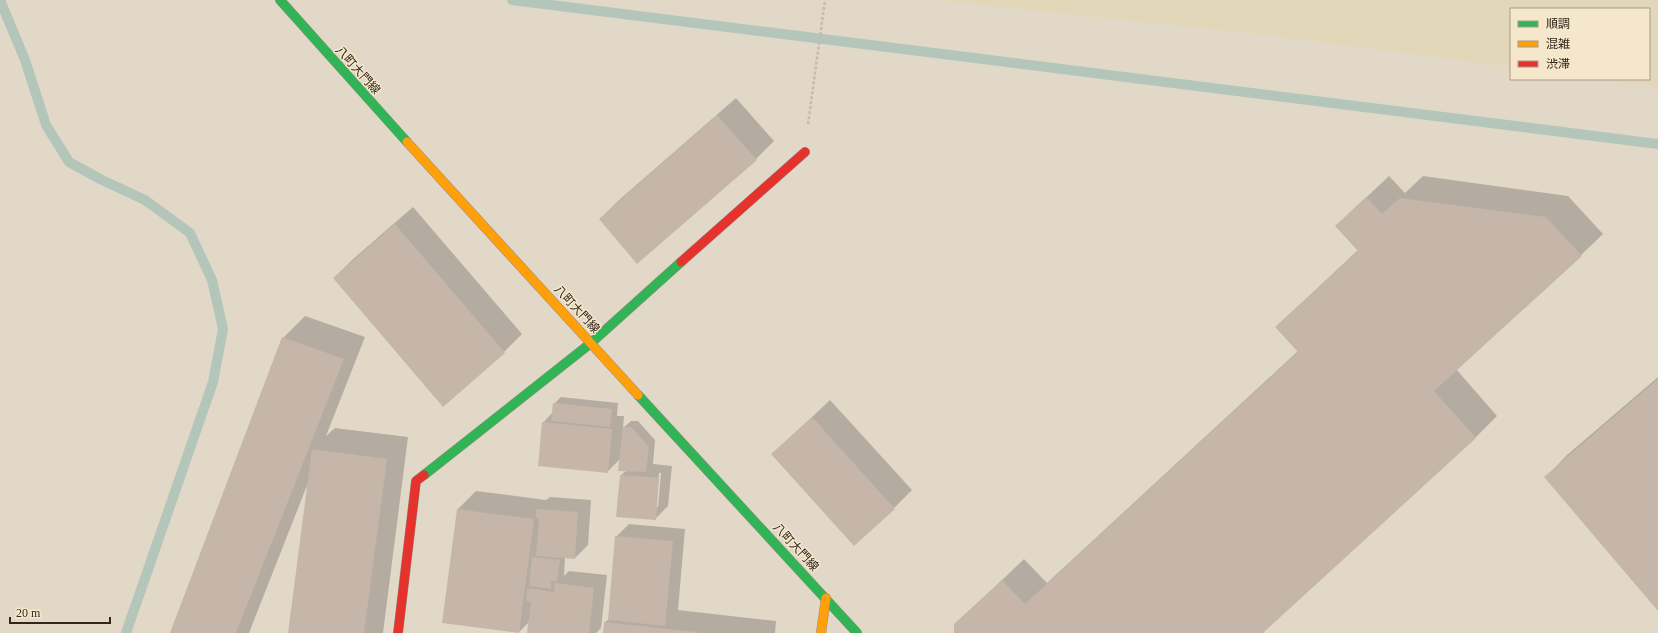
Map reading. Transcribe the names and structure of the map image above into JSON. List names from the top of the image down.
{
  "streets": {
    "main road": ["八町大門線"]
  },
  "legend": ["順調", "混雑", "渋滞"],
  "scale_bar": "20 m"
}
